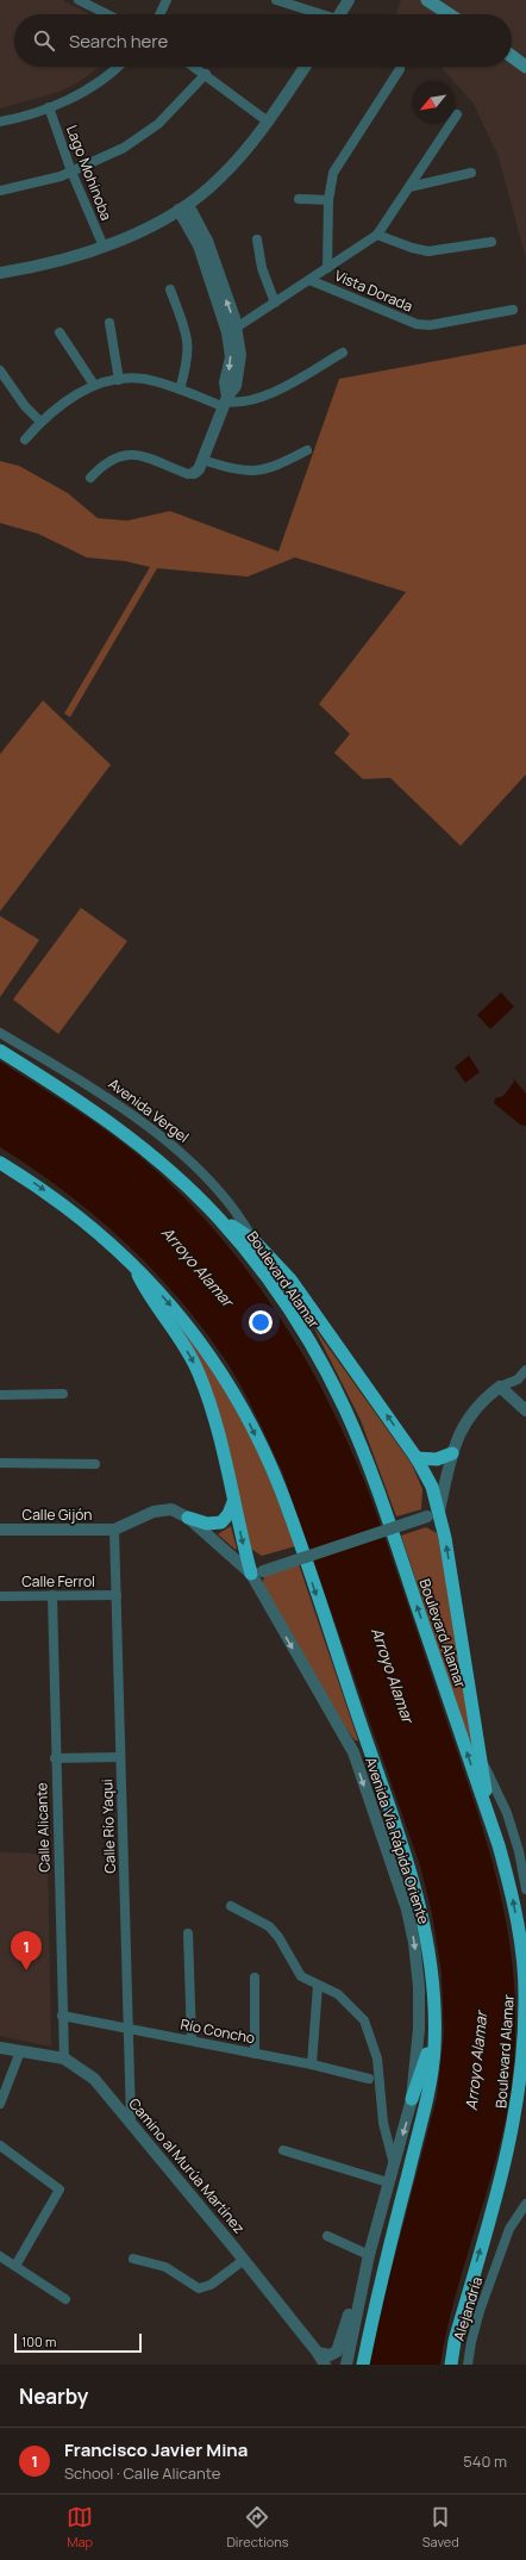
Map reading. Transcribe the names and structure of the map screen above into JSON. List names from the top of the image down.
{
  "streets": {
    "highway": ["Boulevard Alamar"],
    "street": [
      "Lago Mohinoba",
      "Vista Dorada",
      "Avenida Vergel",
      "Calle Gijón",
      "Calle Ferrol",
      "Calle Río Yaqui",
      "Calle Alicante",
      "Avenida Vía Rápida Oriente",
      "Río Concho",
      "Camino al Murúa Martínez",
      "Alejandría"
    ]
  },
  "crossings": [
    ["Calle Gijón", "Calle Río Yaqui"],
    ["Calle Ferrol", "Calle Río Yaqui"],
    ["Calle Ferrol", "Calle Alicante"],
    ["Calle Río Yaqui", "Río Concho"],
    ["Calle Río Yaqui", "Camino al Murúa Martínez"],
    ["Calle Alicante", "Río Concho"],
    ["Calle Alicante", "Camino al Murúa Martínez"]
  ],
  "water": ["Arroyo Alamar"],
  "scale_bar": "100 m",
  "north": "bottom left",
  "page": {
    "search": "Search here",
    "pins": "1",
    "scale": "100 m",
    "heading": "Nearby",
    "list": [
      {
        "mark": "1",
        "name": "Francisco Javier Mina",
        "note": "School · Calle Alicante",
        "value": "540 m"
      }
    ],
    "nav": ["Map", "Directions", "Saved"]
  }
}
